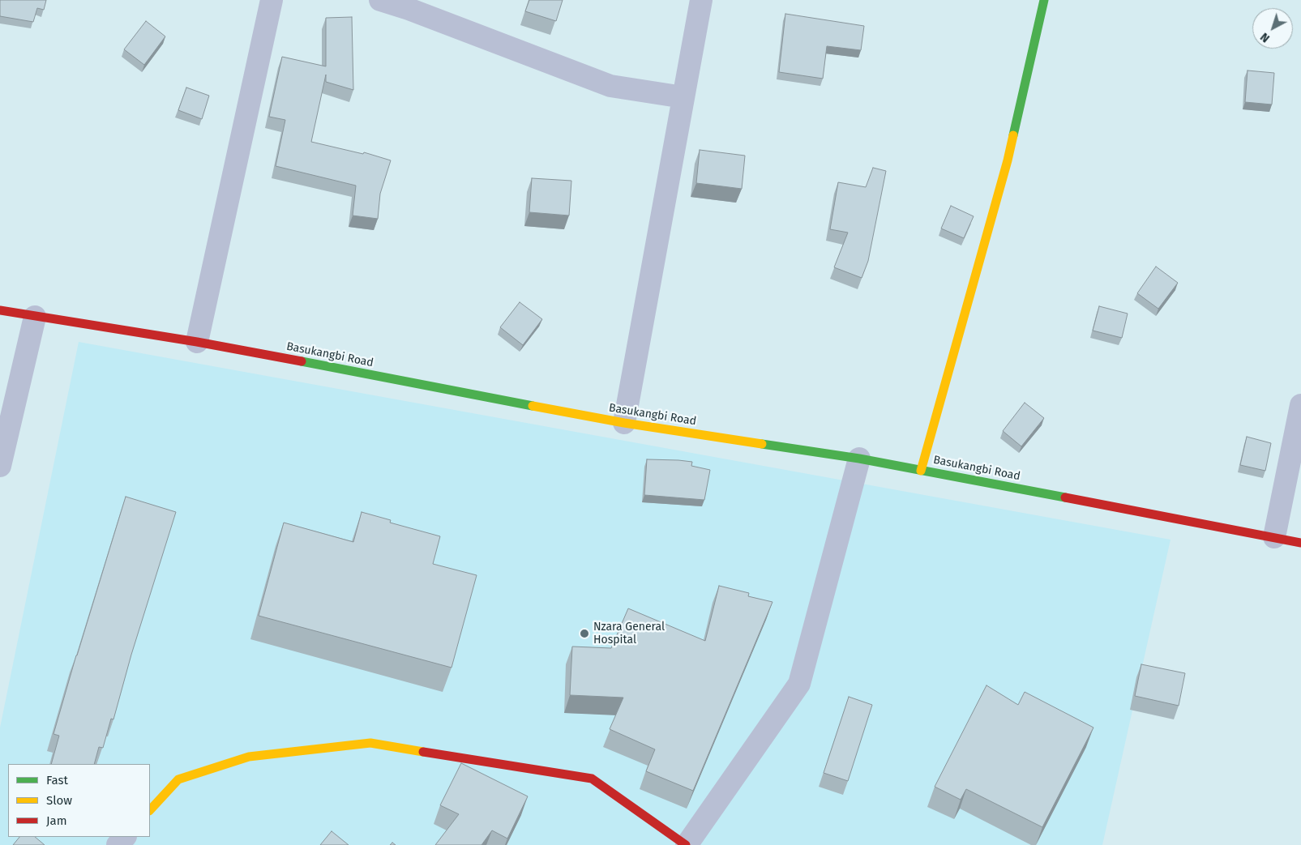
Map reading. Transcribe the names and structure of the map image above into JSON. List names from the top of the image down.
{
  "streets": {
    "street": ["Basukangbi Road"]
  },
  "places": ["Nzara General Hospital"],
  "legend": ["Fast", "Slow", "Jam"],
  "north": "bottom left"
}
